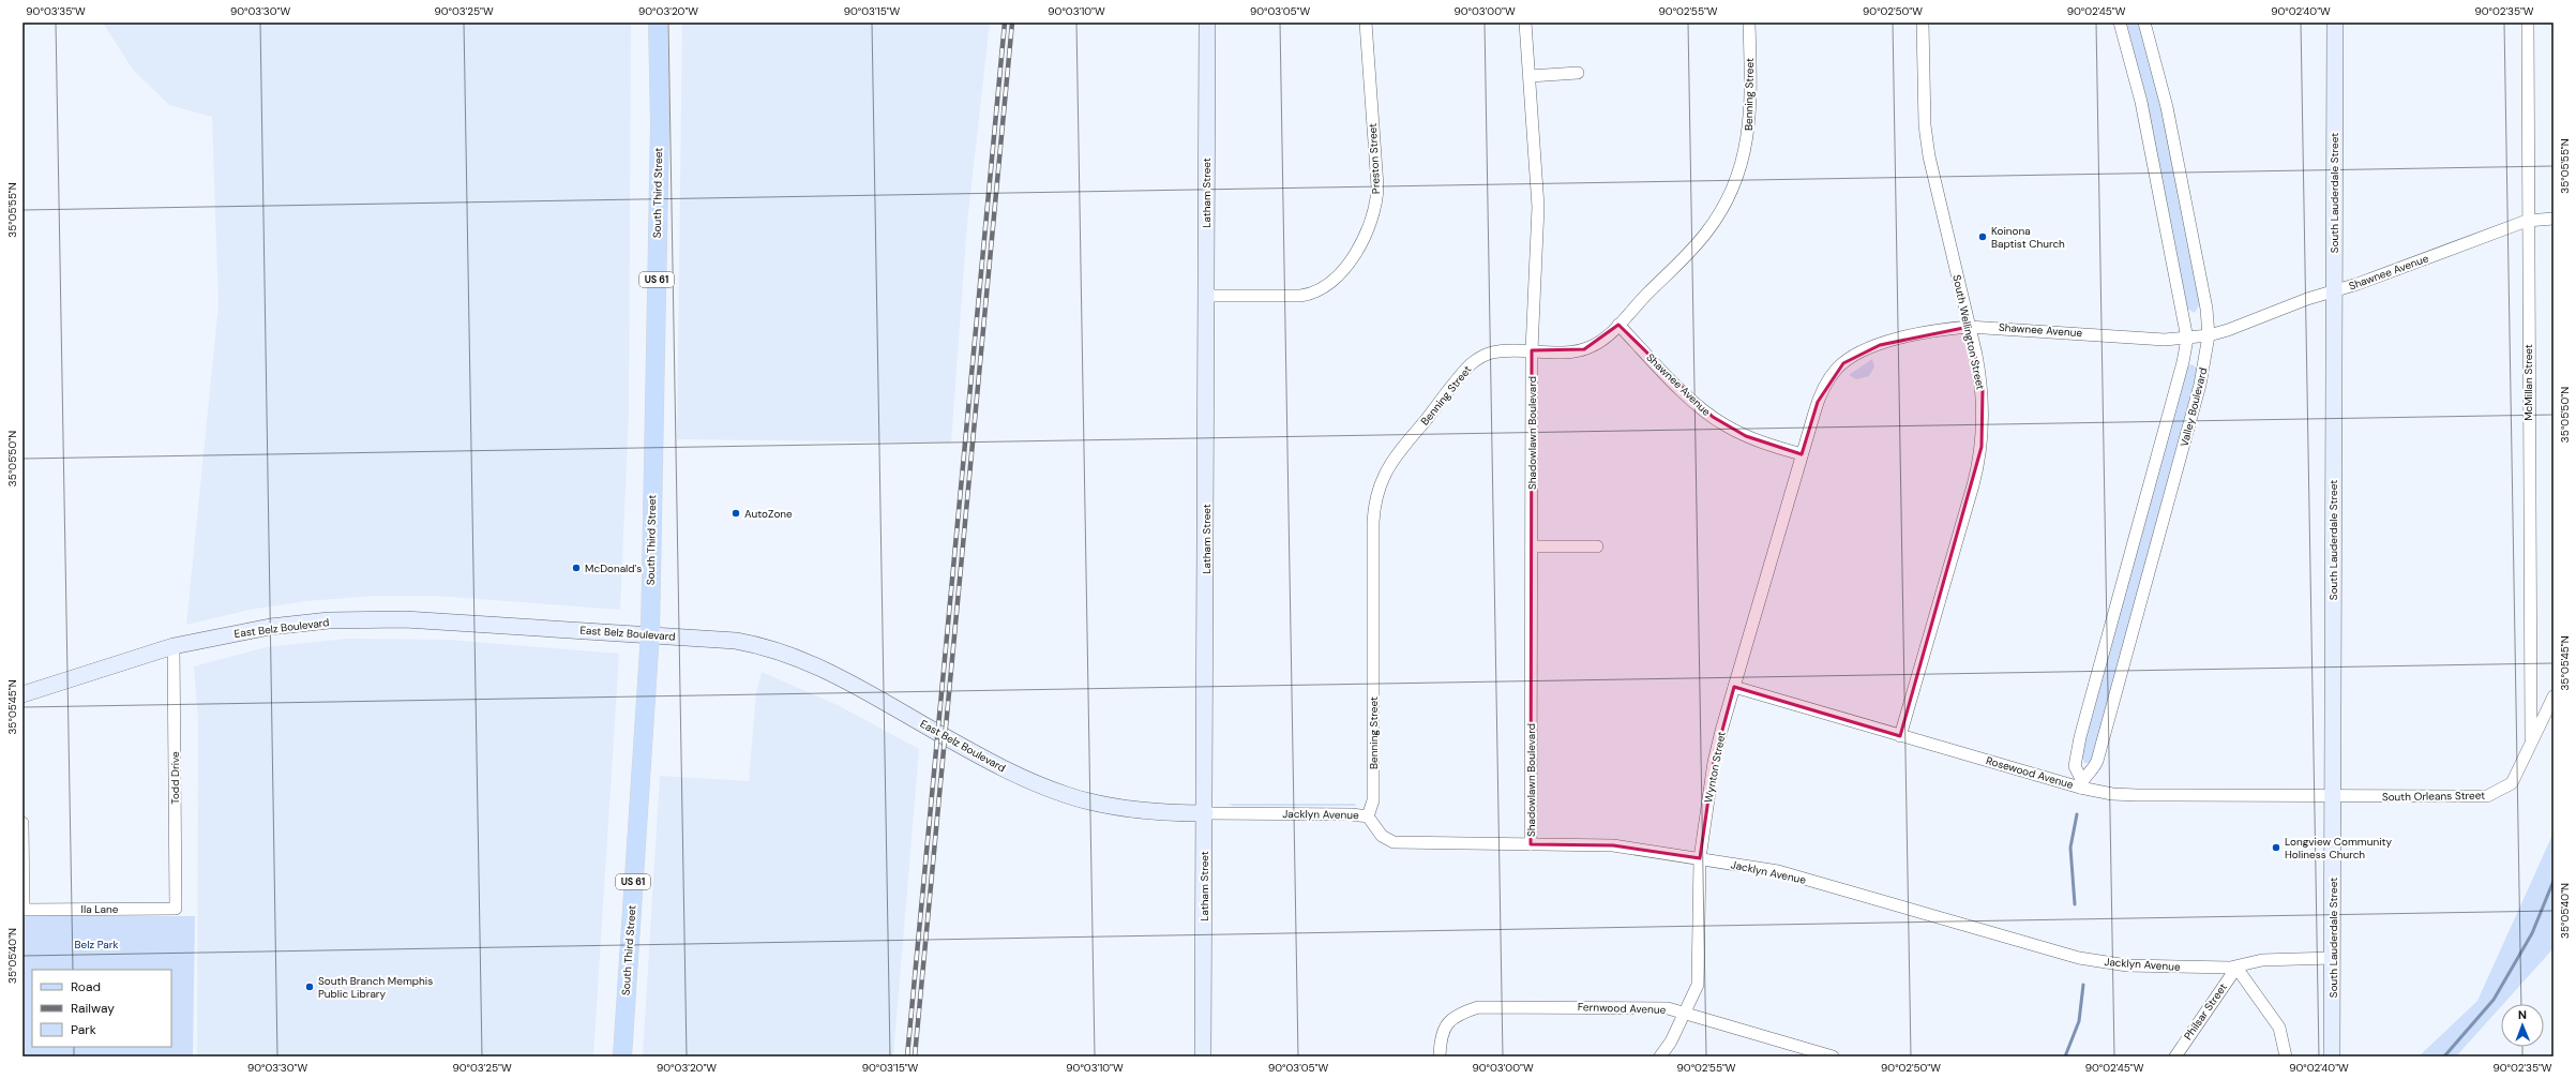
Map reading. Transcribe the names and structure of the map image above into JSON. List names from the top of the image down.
{
  "streets": {
    "main road": ["South Third Street", "US 61"],
    "street": [
      "Benning Street",
      "Preston Street",
      "Latham Street",
      "South Lauderdale Street",
      "Shawnee Avenue",
      "South Wellington Street",
      "McMillan Street",
      "Valley Boulevard",
      "Shadowlawn Boulevard",
      "East Belz Boulevard",
      "Wynton Street",
      "Rosewood Avenue",
      "Todd Drive",
      "South Orleans Street",
      "Jacklyn Avenue",
      "Ila Lane",
      "Fernwood Avenue",
      "Philsar Street"
    ]
  },
  "crossings": [
    ["Benning Street", "Shawnee Avenue"],
    ["Benning Street", "Shadowlawn Boulevard"],
    ["Benning Street", "Jacklyn Avenue"],
    ["Preston Street", "Latham Street"],
    ["South Third Street", "East Belz Boulevard"],
    ["Latham Street", "East Belz Boulevard"],
    ["Latham Street", "Jacklyn Avenue"],
    ["South Lauderdale Street", "Shawnee Avenue"],
    ["South Lauderdale Street", "Rosewood Avenue"],
    ["South Lauderdale Street", "South Orleans Street"],
    ["South Lauderdale Street", "Jacklyn Avenue"],
    ["Shawnee Avenue", "South Wellington Street"],
    ["Shawnee Avenue", "McMillan Street"],
    ["Shawnee Avenue", "Valley Boulevard"],
    ["Shawnee Avenue", "Wynton Street"],
    ["South Wellington Street", "Rosewood Avenue"],
    ["McMillan Street", "South Orleans Street"],
    ["Valley Boulevard", "Rosewood Avenue"],
    ["Shadowlawn Boulevard", "Jacklyn Avenue"],
    ["East Belz Boulevard", "Todd Drive"],
    ["East Belz Boulevard", "Jacklyn Avenue"],
    ["Wynton Street", "Rosewood Avenue"],
    ["Wynton Street", "Jacklyn Avenue"],
    ["Wynton Street", "Fernwood Avenue"],
    ["Rosewood Avenue", "South Orleans Street"],
    ["Todd Drive", "Ila Lane"],
    ["Jacklyn Avenue", "Philsar Street"]
  ],
  "parks": ["Belz Park"],
  "places": [
    "Koinona Baptist Church",
    "AutoZone",
    "McDonald's",
    "Longview Community Holiness Church",
    "South Branch Memphis Public Library"
  ],
  "legend": ["Road", "Railway", "Park"],
  "north": "top",
  "coordinates": [
    "90°03'35\"W",
    "90°03'30\"W",
    "90°03'25\"W",
    "90°03'20\"W",
    "90°03'15\"W",
    "90°03'10\"W",
    "90°03'05\"W",
    "90°03'00\"W",
    "90°02'55\"W",
    "90°02'50\"W",
    "90°02'45\"W",
    "90°02'40\"W",
    "90°02'35\"W",
    "35°05'55\"N",
    "35°05'50\"N",
    "35°05'45\"N",
    "35°05'40\"N"
  ]
}
